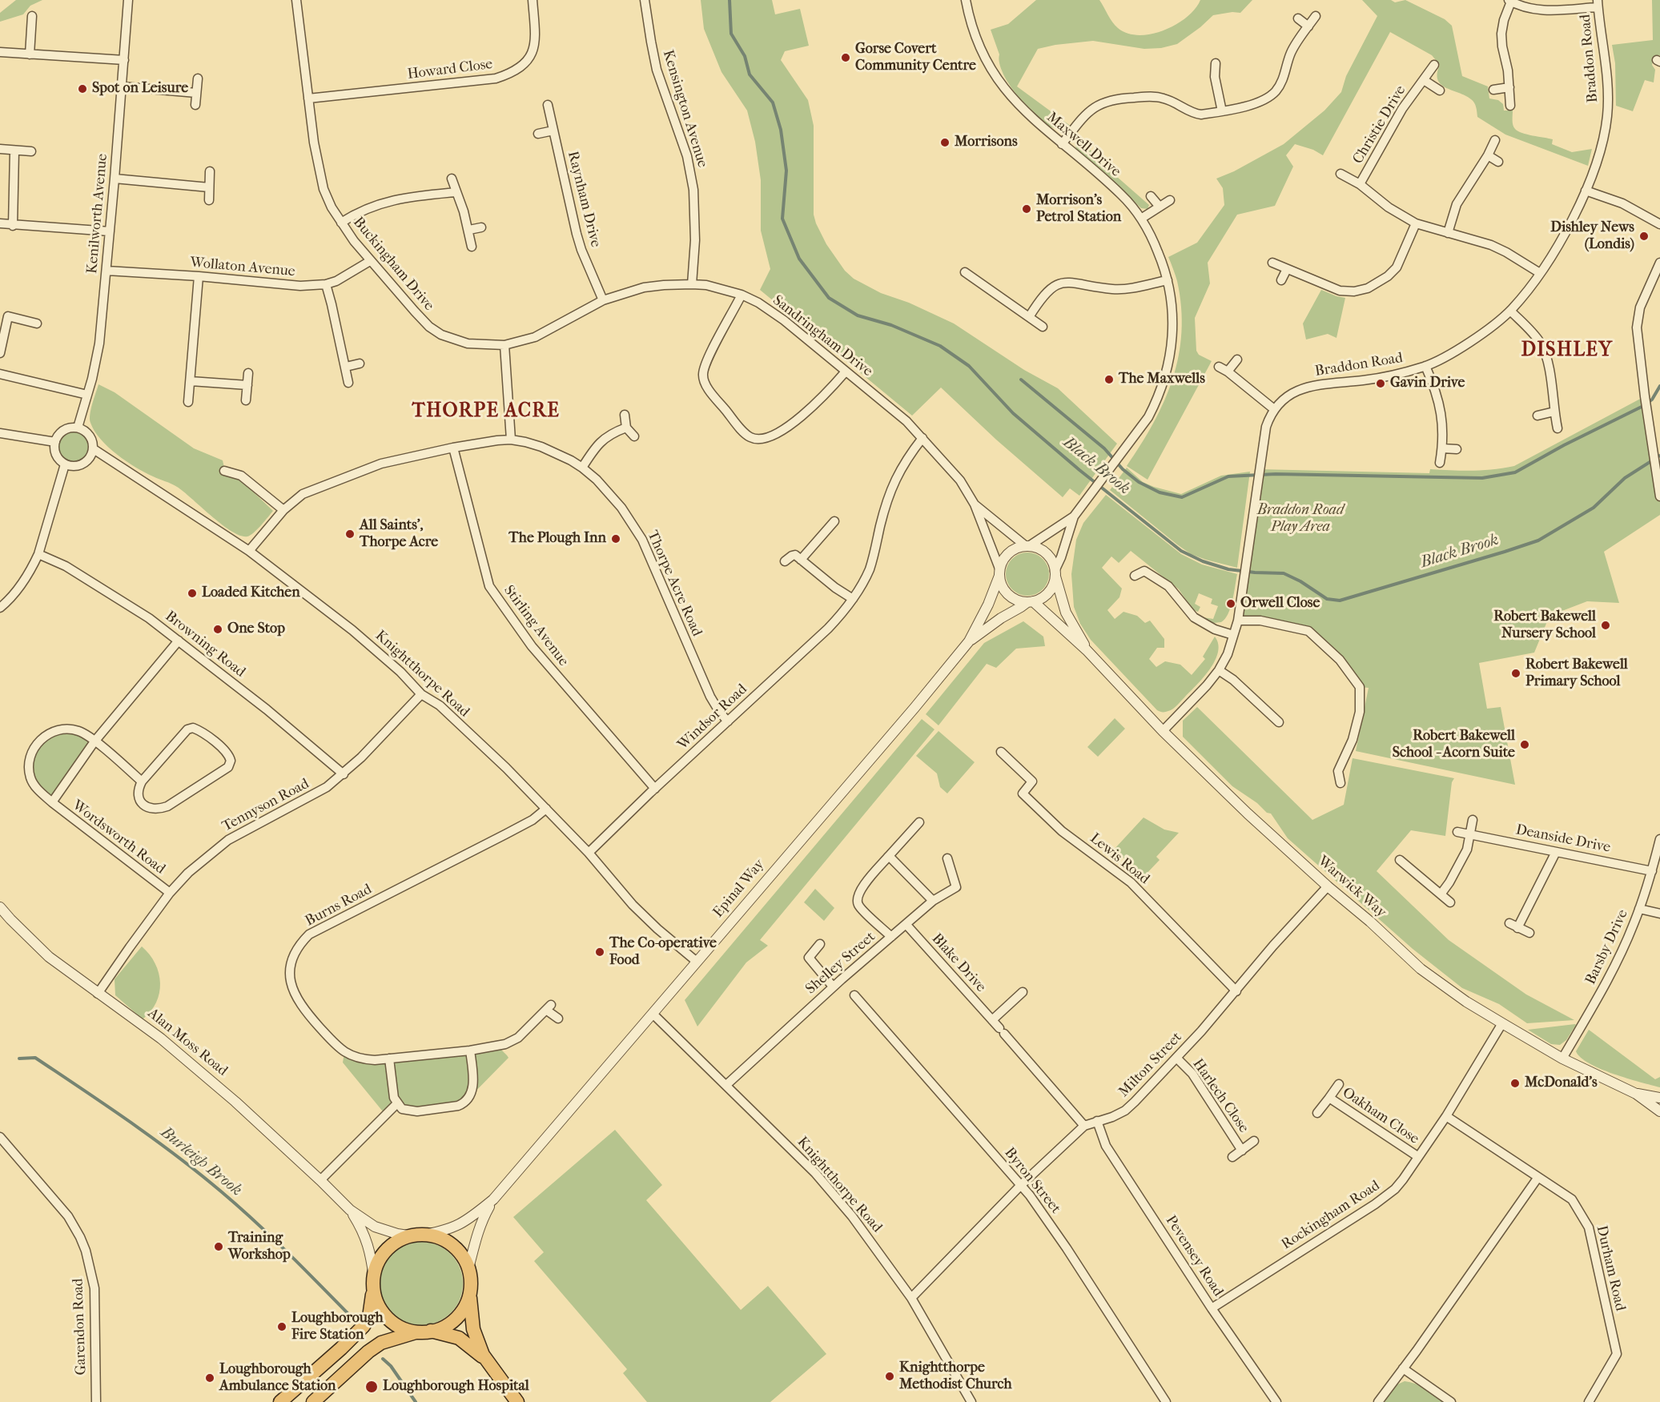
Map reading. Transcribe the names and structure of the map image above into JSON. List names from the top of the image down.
{
  "streets": {
    "street": [
      "Braddon Road",
      "Howard Close",
      "Kensington Avenue",
      "Christie Drive",
      "Maxwell Drive",
      "Raynham Drive",
      "Kenilworth Avenue",
      "Buckingham Drive",
      "Wollaton Avenue",
      "Sandringham Drive",
      "Thorpe Acre Road",
      "Stirling Avenue",
      "Browning Road",
      "Knightthorpe Road",
      "Windsor Road",
      "Tennyson Road",
      "Wordsworth Road",
      "Deanside Drive",
      "Lewis Road",
      "Warwick Way",
      "Epinal Way",
      "Burns Road",
      "Barsby Drive",
      "Shelley Street",
      "Blake Drive",
      "Alan Moss Road",
      "Milton Street",
      "Harlech Close",
      "Oakham Close",
      "Byron Street",
      "Rockingham Road",
      "Pevensey Road",
      "Durham Road",
      "Garendon Road"
    ]
  },
  "crossings": [
    ["Braddon Road", "Warwick Way"],
    ["Howard Close", "Buckingham Drive"],
    ["Kensington Avenue", "Sandringham Drive"],
    ["Maxwell Drive", "Sandringham Drive"],
    ["Maxwell Drive", "Warwick Way"],
    ["Maxwell Drive", "Epinal Way"],
    ["Raynham Drive", "Sandringham Drive"],
    ["Kenilworth Avenue", "Wollaton Avenue"],
    ["Kenilworth Avenue", "Knightthorpe Road"],
    ["Buckingham Drive", "Wollaton Avenue"],
    ["Buckingham Drive", "Sandringham Drive"],
    ["Sandringham Drive", "Windsor Road"],
    ["Sandringham Drive", "Warwick Way"],
    ["Sandringham Drive", "Epinal Way"],
    ["Thorpe Acre Road", "Stirling Avenue"],
    ["Thorpe Acre Road", "Knightthorpe Road"],
    ["Thorpe Acre Road", "Windsor Road"],
    ["Stirling Avenue", "Windsor Road"],
    ["Browning Road", "Tennyson Road"],
    ["Browning Road", "Wordsworth Road"],
    ["Knightthorpe Road", "Windsor Road"],
    ["Knightthorpe Road", "Tennyson Road"],
    ["Knightthorpe Road", "Epinal Way"],
    ["Knightthorpe Road", "Burns Road"],
    ["Knightthorpe Road", "Shelley Street"],
    ["Knightthorpe Road", "Milton Street"],
    ["Tennyson Road", "Wordsworth Road"],
    ["Tennyson Road", "Alan Moss Road"],
    ["Deanside Drive", "Barsby Drive"],
    ["Lewis Road", "Milton Street"],
    ["Warwick Way", "Epinal Way"],
    ["Warwick Way", "Barsby Drive"],
    ["Warwick Way", "Milton Street"],
    ["Warwick Way", "Rockingham Road"],
    ["Epinal Way", "Alan Moss Road"],
    ["Shelley Street", "Blake Drive"],
    ["Blake Drive", "Milton Street"],
    ["Milton Street", "Harlech Close"],
    ["Milton Street", "Byron Street"],
    ["Milton Street", "Pevensey Road"],
    ["Oakham Close", "Rockingham Road"],
    ["Rockingham Road", "Pevensey Road"],
    ["Rockingham Road", "Durham Road"]
  ],
  "districts": ["DISHLEY", "THORPE ACRE"],
  "water": ["Black Brook", "Burleigh Brook"],
  "parks": ["Braddon Road Play Area"],
  "places": [
    "Gorse Covert Community Centre",
    "Spot on Leisure",
    "Morrisons",
    "Morrison's Petrol Station",
    "Dishley News (Londis)",
    "The Maxwells",
    "Gavin Drive",
    "All Saints', Thorpe Acre",
    "The Plough Inn",
    "Loaded Kitchen",
    "Orwell Close",
    "Robert Bakewell Nursery School",
    "One Stop",
    "Robert Bakewell Primary School",
    "Robert Bakewell School - Acorn Suite",
    "The Co-operative Food",
    "McDonald's",
    "Training Workshop",
    "Loughborough Fire Station",
    "Knightthorpe Methodist Church",
    "Loughborough Ambulance Station",
    "Loughborough Hospital"
  ]
}
